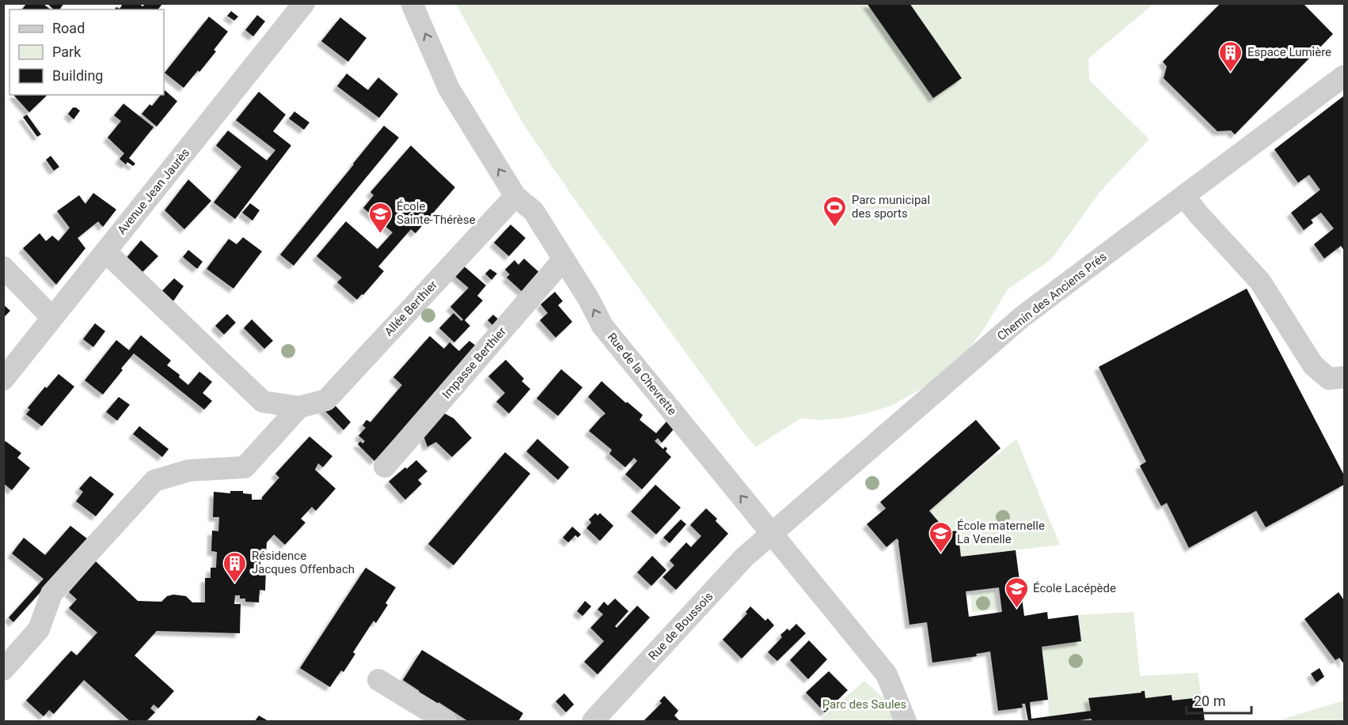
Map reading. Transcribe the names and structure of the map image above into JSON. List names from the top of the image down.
{
  "streets": {
    "street": [
      "Avenue Jean Jaurès",
      "Chemin des Anciens Prés",
      "Allée Berthier",
      "Impasse Berthier",
      "Rue de la Chevrette",
      "Rue de Boussois"
    ]
  },
  "crossings": [
    ["Chemin des Anciens Prés", "Rue de la Chevrette"],
    ["Chemin des Anciens Prés", "Rue de Boussois"],
    ["Allée Berthier", "Rue de la Chevrette"],
    ["Impasse Berthier", "Rue de la Chevrette"],
    ["Rue de la Chevrette", "Rue de Boussois"]
  ],
  "one_way": ["Rue de la Chevrette"],
  "parks": ["Parc des Saules"],
  "places": {
    "building": ["Espace Lumière", "Résidence Jacques Offenbach"],
    "sports": ["Parc municipal des sports"],
    "school or university": ["École Sainte-Thérèse", "École maternelle La Venelle", "École Lacépède"]
  },
  "legend": ["Road", "Park", "Building"],
  "scale_bar": "20 m"
}
